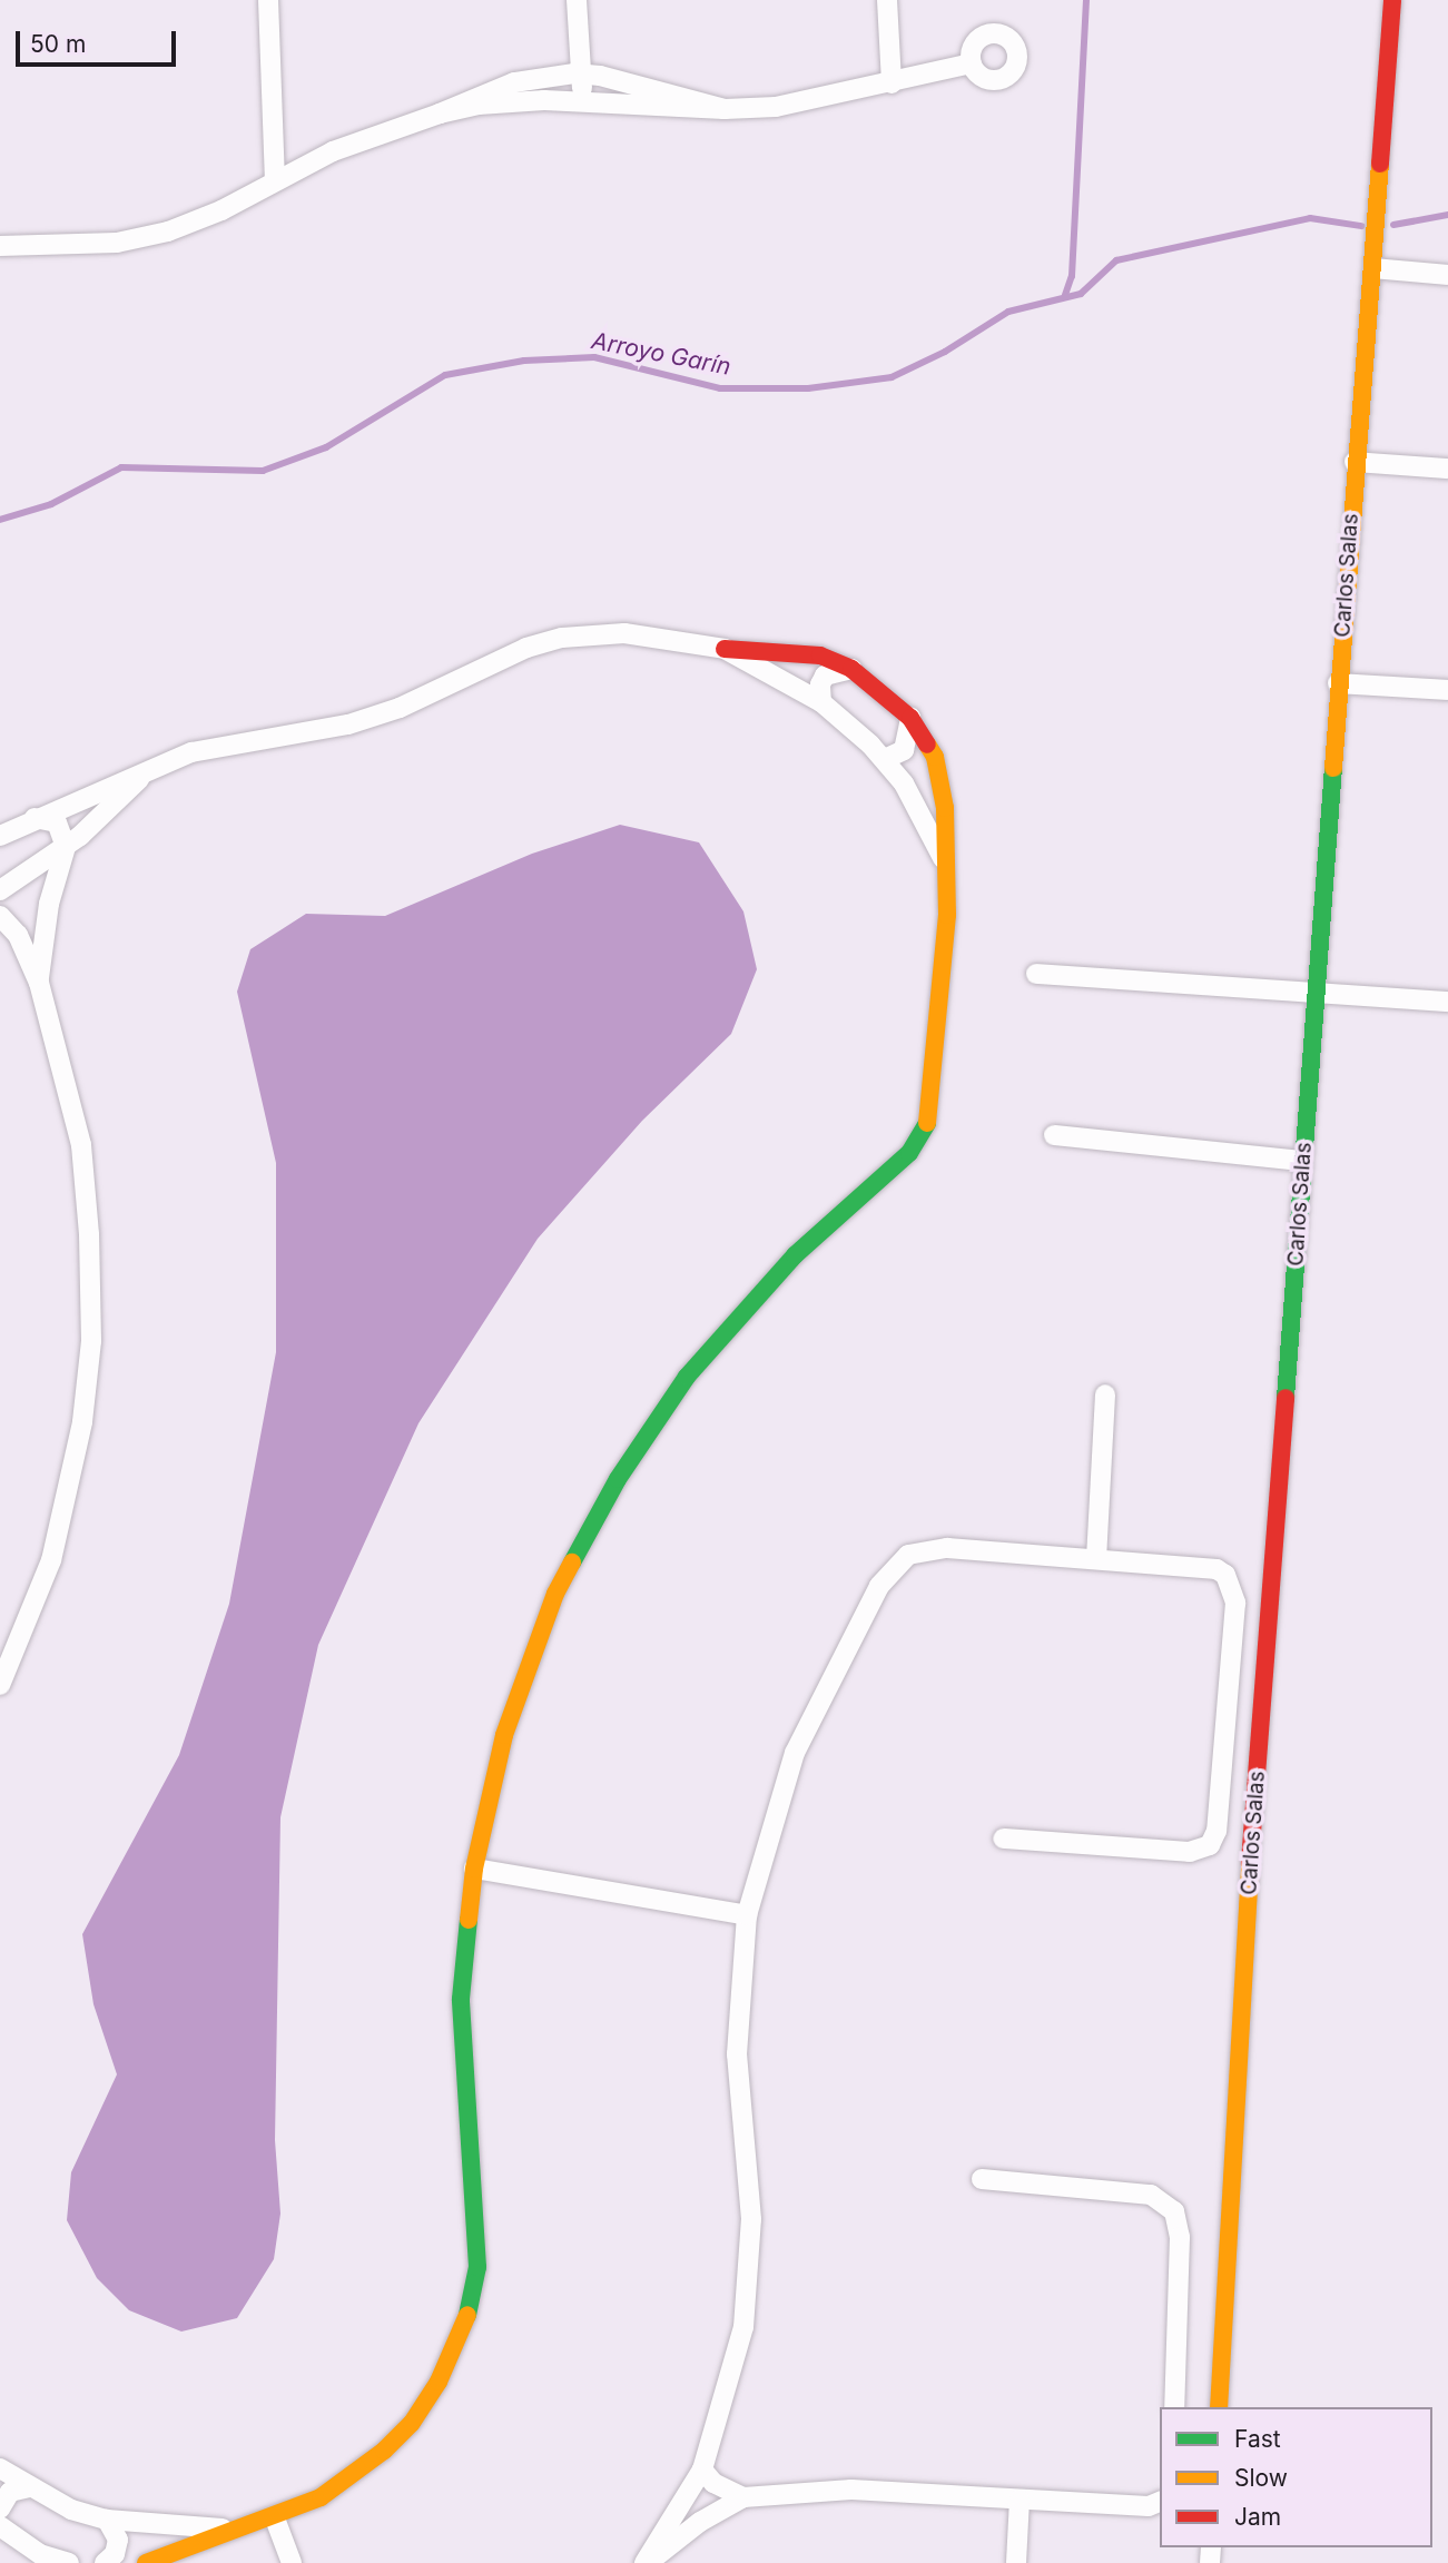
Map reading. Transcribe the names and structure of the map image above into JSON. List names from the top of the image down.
{
  "streets": {
    "street": ["Carlos Salas"]
  },
  "water": ["Arroyo Garín"],
  "legend": ["Fast", "Slow", "Jam"],
  "scale_bar": "50 m"
}
